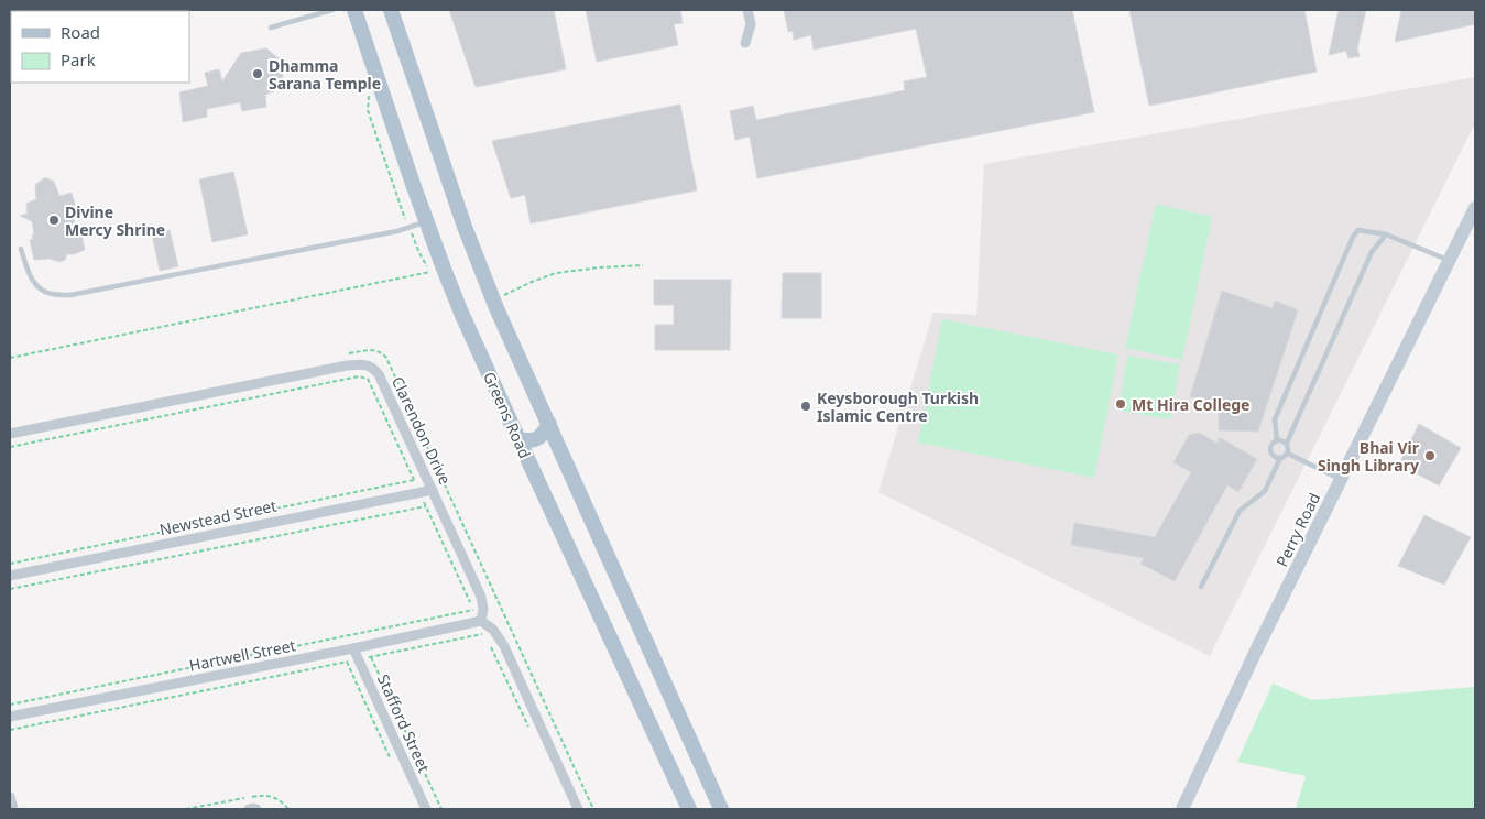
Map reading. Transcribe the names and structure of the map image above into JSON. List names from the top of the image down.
{
  "streets": {
    "main road": ["Greens Road", "Perry Road"],
    "street": [
      "Clarendon Drive",
      "Newstead Street",
      "Hartwell Street",
      "Stafford Street"
    ]
  },
  "crossings": [
    ["Clarendon Drive", "Newstead Street"],
    ["Clarendon Drive", "Hartwell Street"],
    ["Hartwell Street", "Stafford Street"]
  ],
  "places": [
    "Dhamma Sarana Temple",
    "Divine Mercy Shrine",
    "Mt Hira College",
    "Keysborough Turkish Islamic Centre",
    "Bhai Vir Singh Library"
  ],
  "legend": ["Road", "Park"]
}
